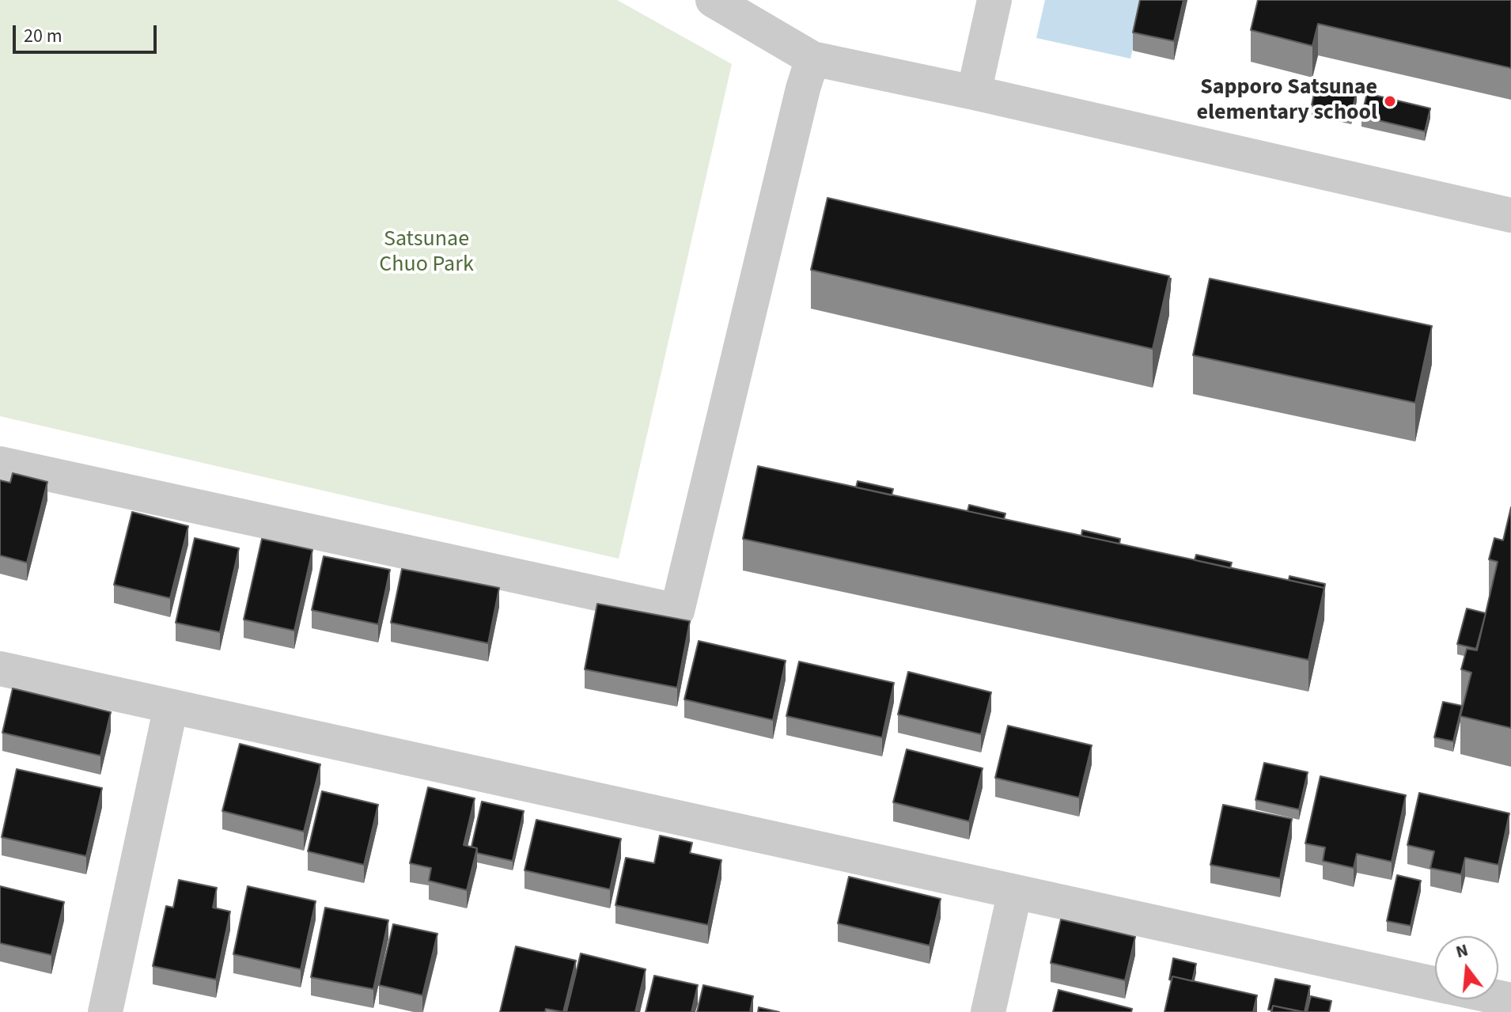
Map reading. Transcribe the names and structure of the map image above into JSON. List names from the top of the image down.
{
  "parks": ["Satsunae Chuo Park"],
  "places": ["Sapporo Satsunae elementary school"],
  "scale_bar": "20 m",
  "north": "top"
}
